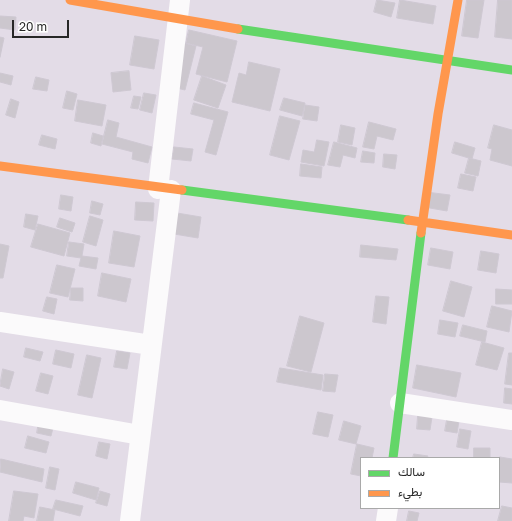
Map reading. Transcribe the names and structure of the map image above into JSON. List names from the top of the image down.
{
  "legend": ["سالك", "بطيء"],
  "scale_bar": "20 m"
}
